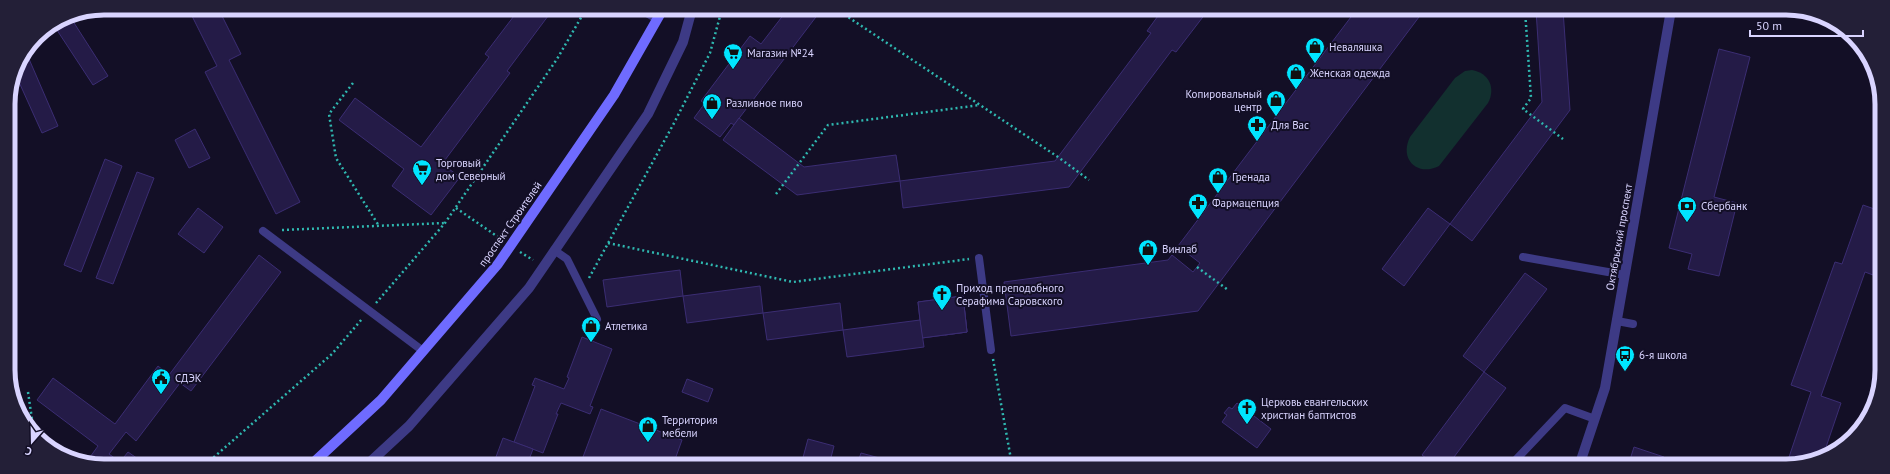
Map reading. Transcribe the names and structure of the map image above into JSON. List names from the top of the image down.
{
  "streets": {
    "street": ["проспект Строителей", "Октябрьский проспект"]
  },
  "places": {
    "shop": [
      "Неваляшка",
      "Женская одежда",
      "Копировальный центр",
      "Разливное пиво",
      "Гренада",
      "Винлаб",
      "Атлетика",
      "Территория мебели"
    ],
    "supermarket": ["Магазин №24", "Торговый дом Северный"],
    "pharmacy": ["Для Вас", "Фармацепция"],
    "bank": ["Сбербанк"],
    "church": ["Приход преподобного Серафима Саровского", "Церковь евангельских христиан баптистов"],
    "bus stop": ["6-я школа"],
    "public building": ["СДЭК"]
  },
  "scale_bar": "50 m",
  "north": "bottom"
}
